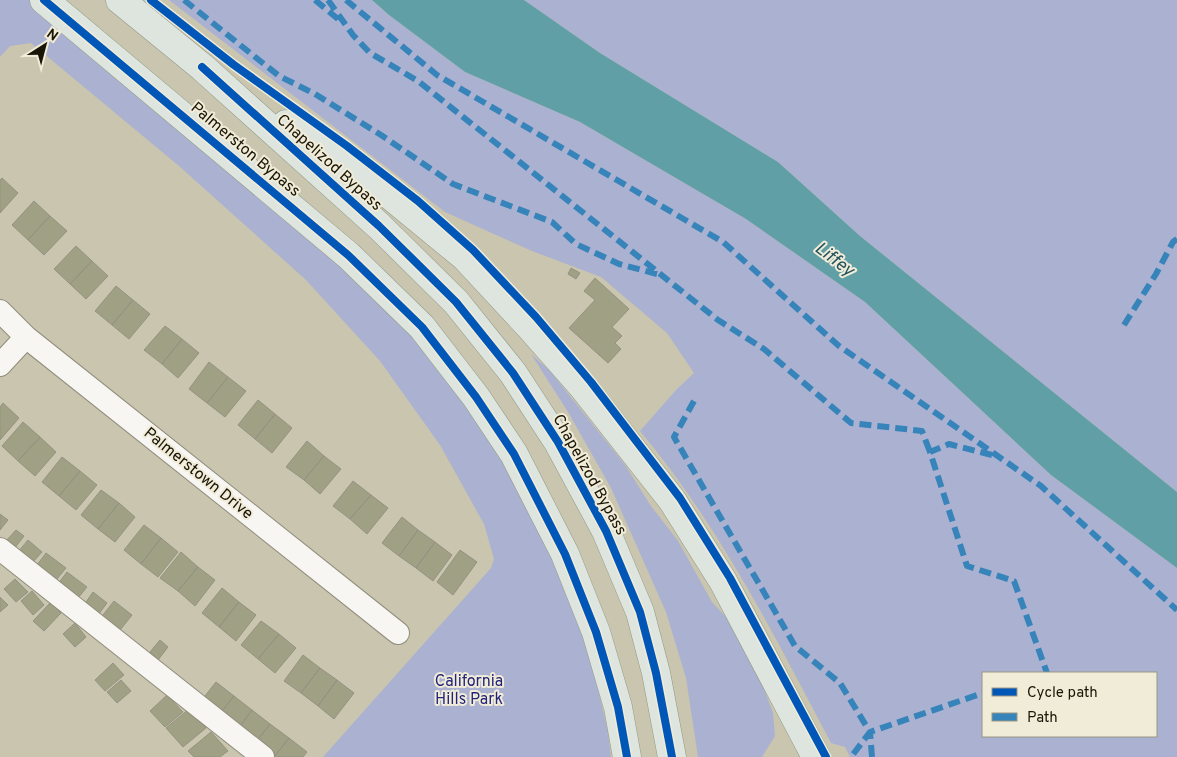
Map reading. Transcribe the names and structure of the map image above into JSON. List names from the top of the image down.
{
  "streets": {
    "main road": ["Palmerston Bypass", "Chapelizod Bypass"],
    "street": ["Palmerstown Drive"]
  },
  "water": ["Liffey"],
  "parks": ["California Hills Park"],
  "legend": ["Cycle path", "Path"],
  "north": "top right"
}
